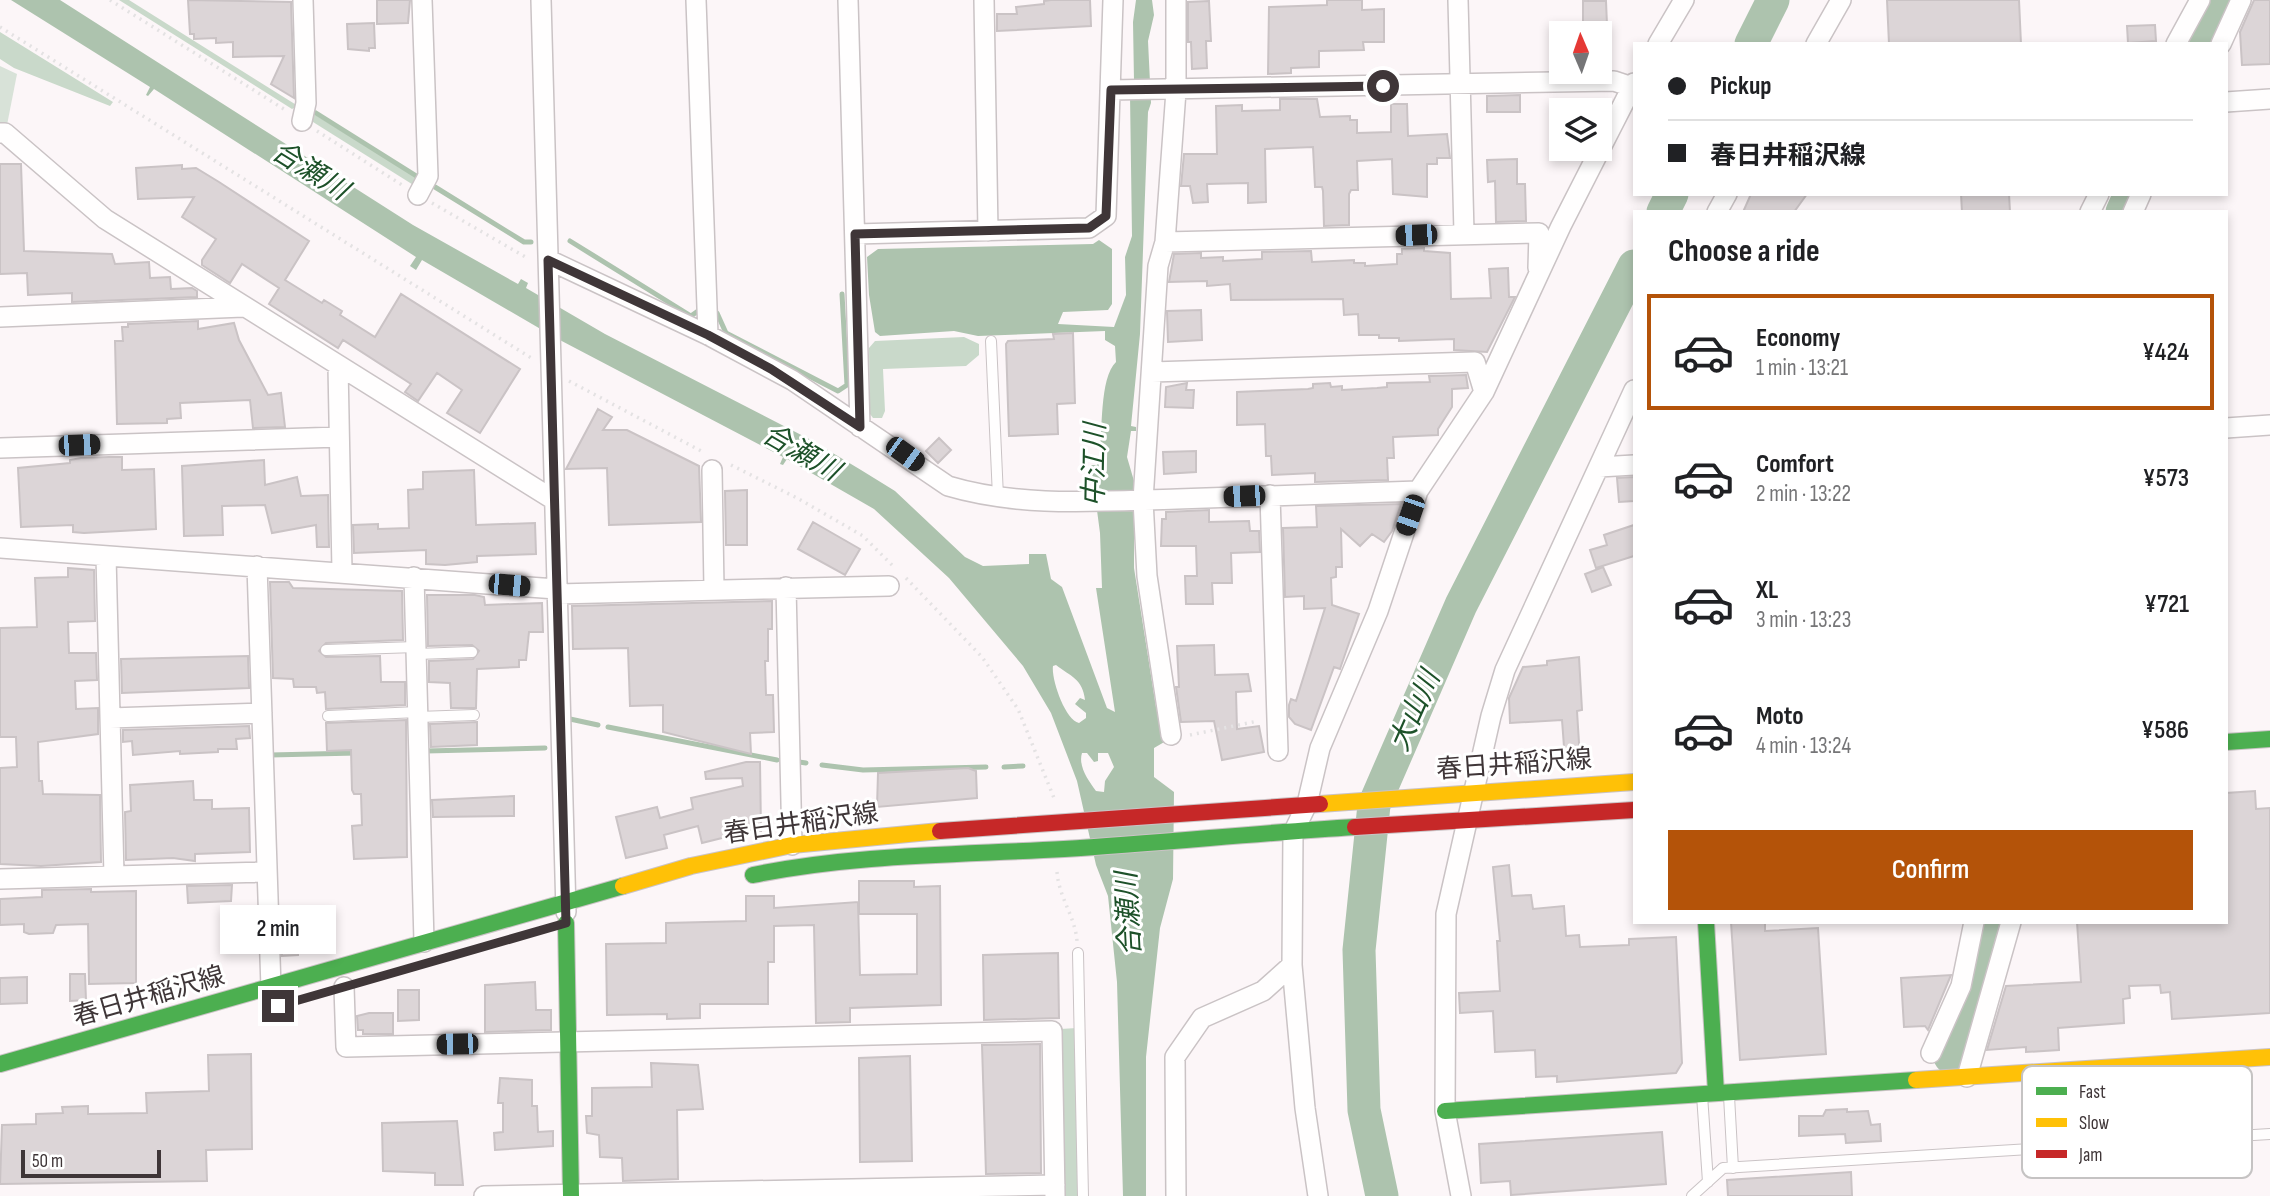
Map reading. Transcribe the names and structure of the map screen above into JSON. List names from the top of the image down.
{
  "streets": {
    "main road": ["春日井稲沢線"]
  },
  "water": ["合瀬川", "中江川", "大山川"],
  "legend": ["Fast", "Slow", "Jam"],
  "scale_bar": "50 m",
  "north": "top",
  "page": {
    "banner": ["Pickup", "春日井稲沢線"],
    "heading": "Choose a ride",
    "list": [
      {
        "name": "Economy",
        "note": "1 min · 13:21",
        "value": "¥424"
      },
      {
        "name": "Comfort",
        "note": "2 min · 13:22",
        "value": "¥573"
      },
      {
        "name": "XL",
        "note": "3 min · 13:23",
        "value": "¥721"
      },
      {
        "name": "Moto",
        "note": "4 min · 13:24",
        "value": "¥586"
      }
    ],
    "buttons": "Confirm",
    "bubble": "2 min",
    "scale": "50 m"
  }
}
